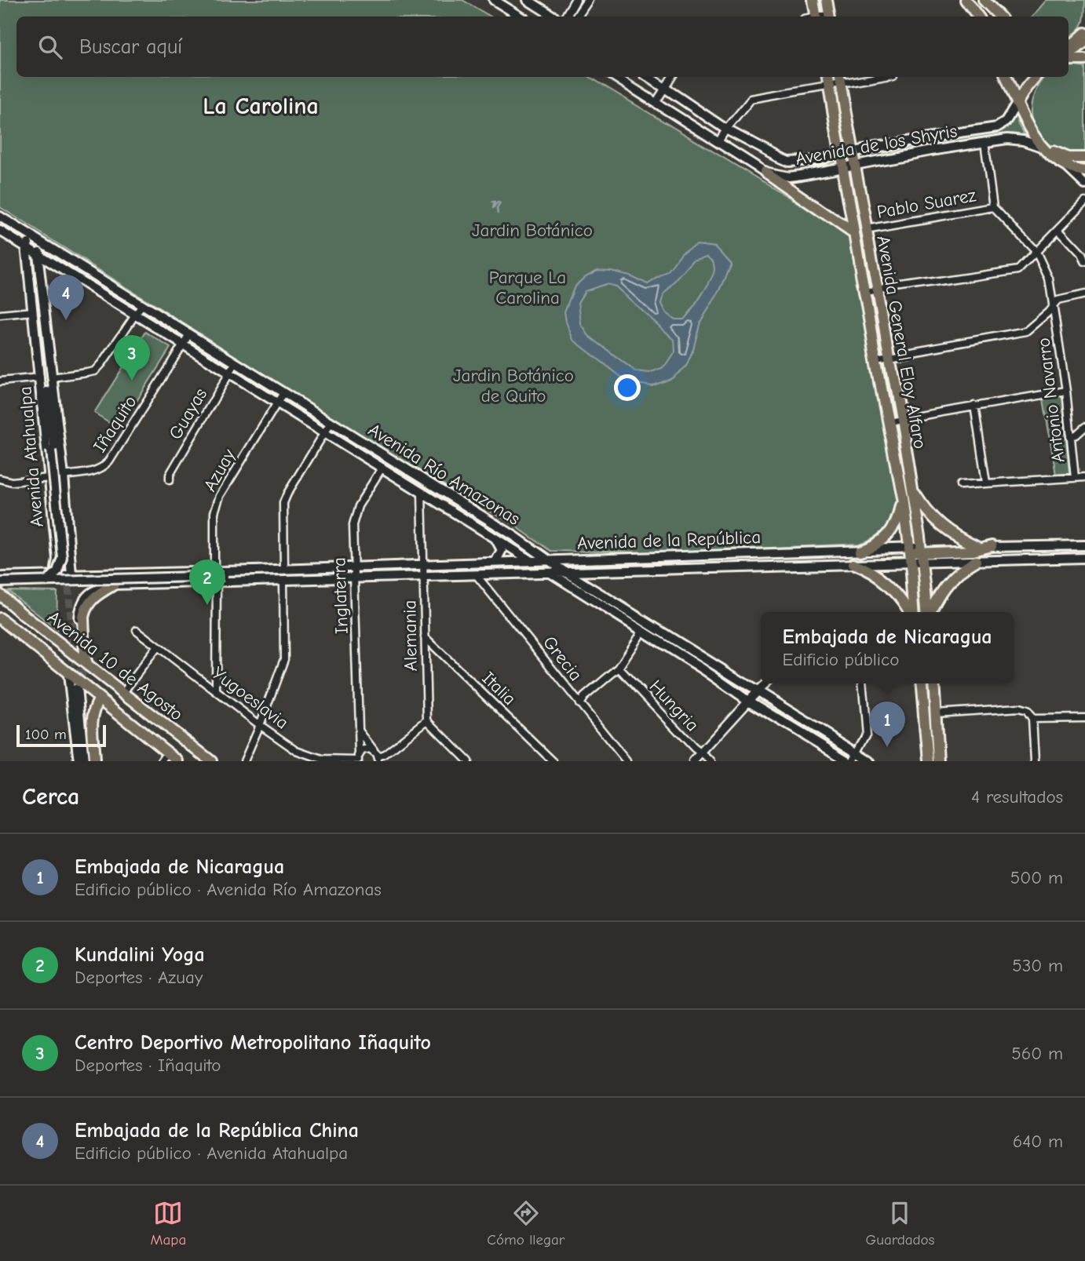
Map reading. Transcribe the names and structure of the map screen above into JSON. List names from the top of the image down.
{
  "streets": {
    "main road": [
      "Avenida de los Shyris",
      "Avenida General Eloy Alfaro",
      "Avenida Atahualpa",
      "Avenida Río Amazonas",
      "Avenida de la República",
      "Avenida 10 de Agosto"
    ],
    "street": [
      "Pablo Suarez",
      "Antonio Navarro",
      "Guayas",
      "Iñaquito",
      "Azuay",
      "Inglaterra",
      "Alemania",
      "Grecia",
      "Italia",
      "Yugoeslavia",
      "Hungria"
    ]
  },
  "crossings": [
    ["Avenida de los Shyris", "Avenida General Eloy Alfaro"],
    ["Pablo Suarez", "Avenida General Eloy Alfaro"],
    ["Pablo Suarez", "Antonio Navarro"],
    ["Avenida General Eloy Alfaro", "Avenida de la República"],
    ["Guayas", "Avenida Río Amazonas"],
    ["Iñaquito", "Avenida Atahualpa"],
    ["Iñaquito", "Avenida Río Amazonas"],
    ["Avenida Atahualpa", "Avenida Río Amazonas"],
    ["Avenida Atahualpa", "Avenida de la República"],
    ["Azuay", "Avenida Río Amazonas"],
    ["Azuay", "Avenida de la República"],
    ["Avenida Río Amazonas", "Avenida de la República"],
    ["Avenida Río Amazonas", "Inglaterra"],
    ["Avenida Río Amazonas", "Alemania"],
    ["Avenida de la República", "Inglaterra"],
    ["Avenida de la República", "Alemania"],
    ["Avenida de la República", "Grecia"],
    ["Inglaterra", "Yugoeslavia"],
    ["Alemania", "Italia"]
  ],
  "districts": ["La Carolina"],
  "parks": ["Jardin Botánico", "Parque La Carolina", "Jardin Botánico de Quito"],
  "scale_bar": "100 m",
  "page": {
    "search": "Buscar aquí",
    "pins": [
      "4",
      "3",
      "2",
      "1"
    ],
    "popup": ["Embajada de Nicaragua", "Edificio público"],
    "scale": "100 m",
    "heading": ["Cerca", "4 resultados"],
    "list": [
      {
        "mark": "1",
        "name": "Embajada de Nicaragua",
        "note": "Edificio público · Avenida Río Amazonas",
        "value": "500 m"
      },
      {
        "mark": "2",
        "name": "Kundalini Yoga",
        "note": "Deportes · Azuay",
        "value": "530 m"
      },
      {
        "mark": "3",
        "name": "Centro Deportivo Metropolitano Iñaquito",
        "note": "Deportes · Iñaquito",
        "value": "560 m"
      },
      {
        "mark": "4",
        "name": "Embajada de la República China",
        "note": "Edificio público · Avenida Atahualpa",
        "value": "640 m"
      }
    ],
    "nav": ["Mapa", "Cómo llegar", "Guardados"]
  }
}
